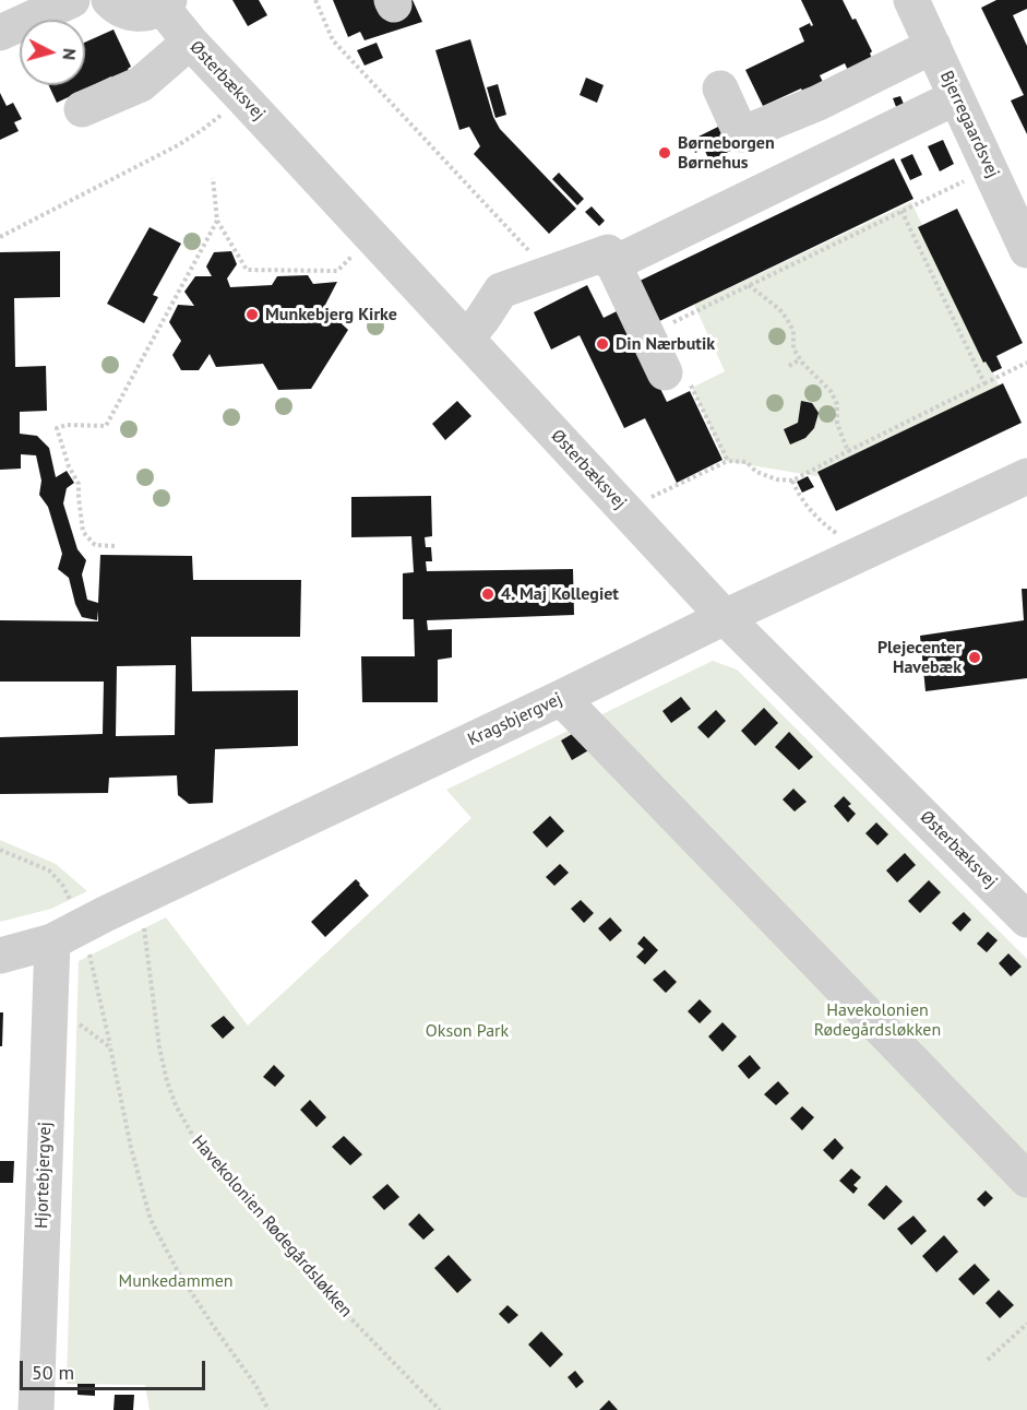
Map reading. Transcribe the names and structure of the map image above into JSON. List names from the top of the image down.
{
  "streets": {
    "street": [
      "Østerbæksvej",
      "Bjerregaardsvej",
      "Kragsbjergvej",
      "Hjortebjergvej"
    ],
    "path": ["Havekolonien Rødegårdsløkken"]
  },
  "crossings": [
    ["Østerbæksvej", "Kragsbjergvej"],
    ["Kragsbjergvej", "Hjortebjergvej"],
    ["Kragsbjergvej", "Havekolonien Rødegårdsløkken"]
  ],
  "parks": ["Havekolonien Rødegårdsløkken", "Okson Park", "Munkedammen"],
  "places": [
    "Børneborgen Børnehus",
    "Munkebjerg Kirke",
    "Din Nærbutik",
    "4. Maj Kollegiet",
    "Plejecenter Havebæk"
  ],
  "scale_bar": "50 m",
  "north": "right"
}
